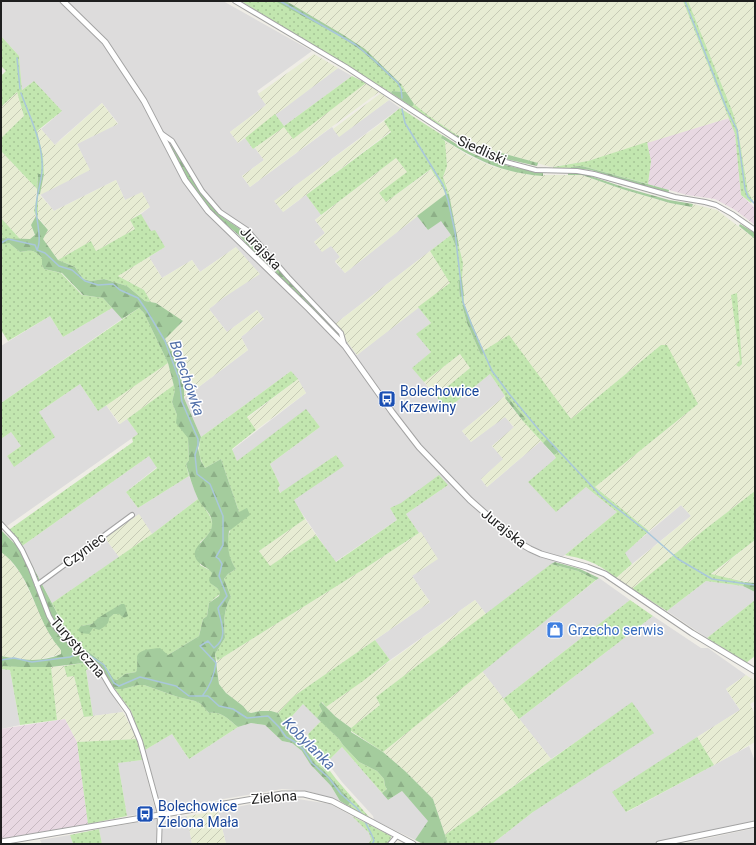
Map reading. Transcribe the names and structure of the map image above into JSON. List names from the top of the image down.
{
  "streets": {
    "street": [
      "Siedliski",
      "Jurajska",
      "Czyniec",
      "Turystyczna",
      "Zielona"
    ]
  },
  "crossings": [
    ["Czyniec", "Turystyczna"],
    ["Turystyczna", "Zielona"]
  ],
  "water": ["Bolechówka", "Kobylanka"],
  "places": {
    "bus stop": ["Bolechowice Krzewiny", "Bolechowice Zielona Mała"],
    "shop": ["Grzecho serwis"]
  }
}
